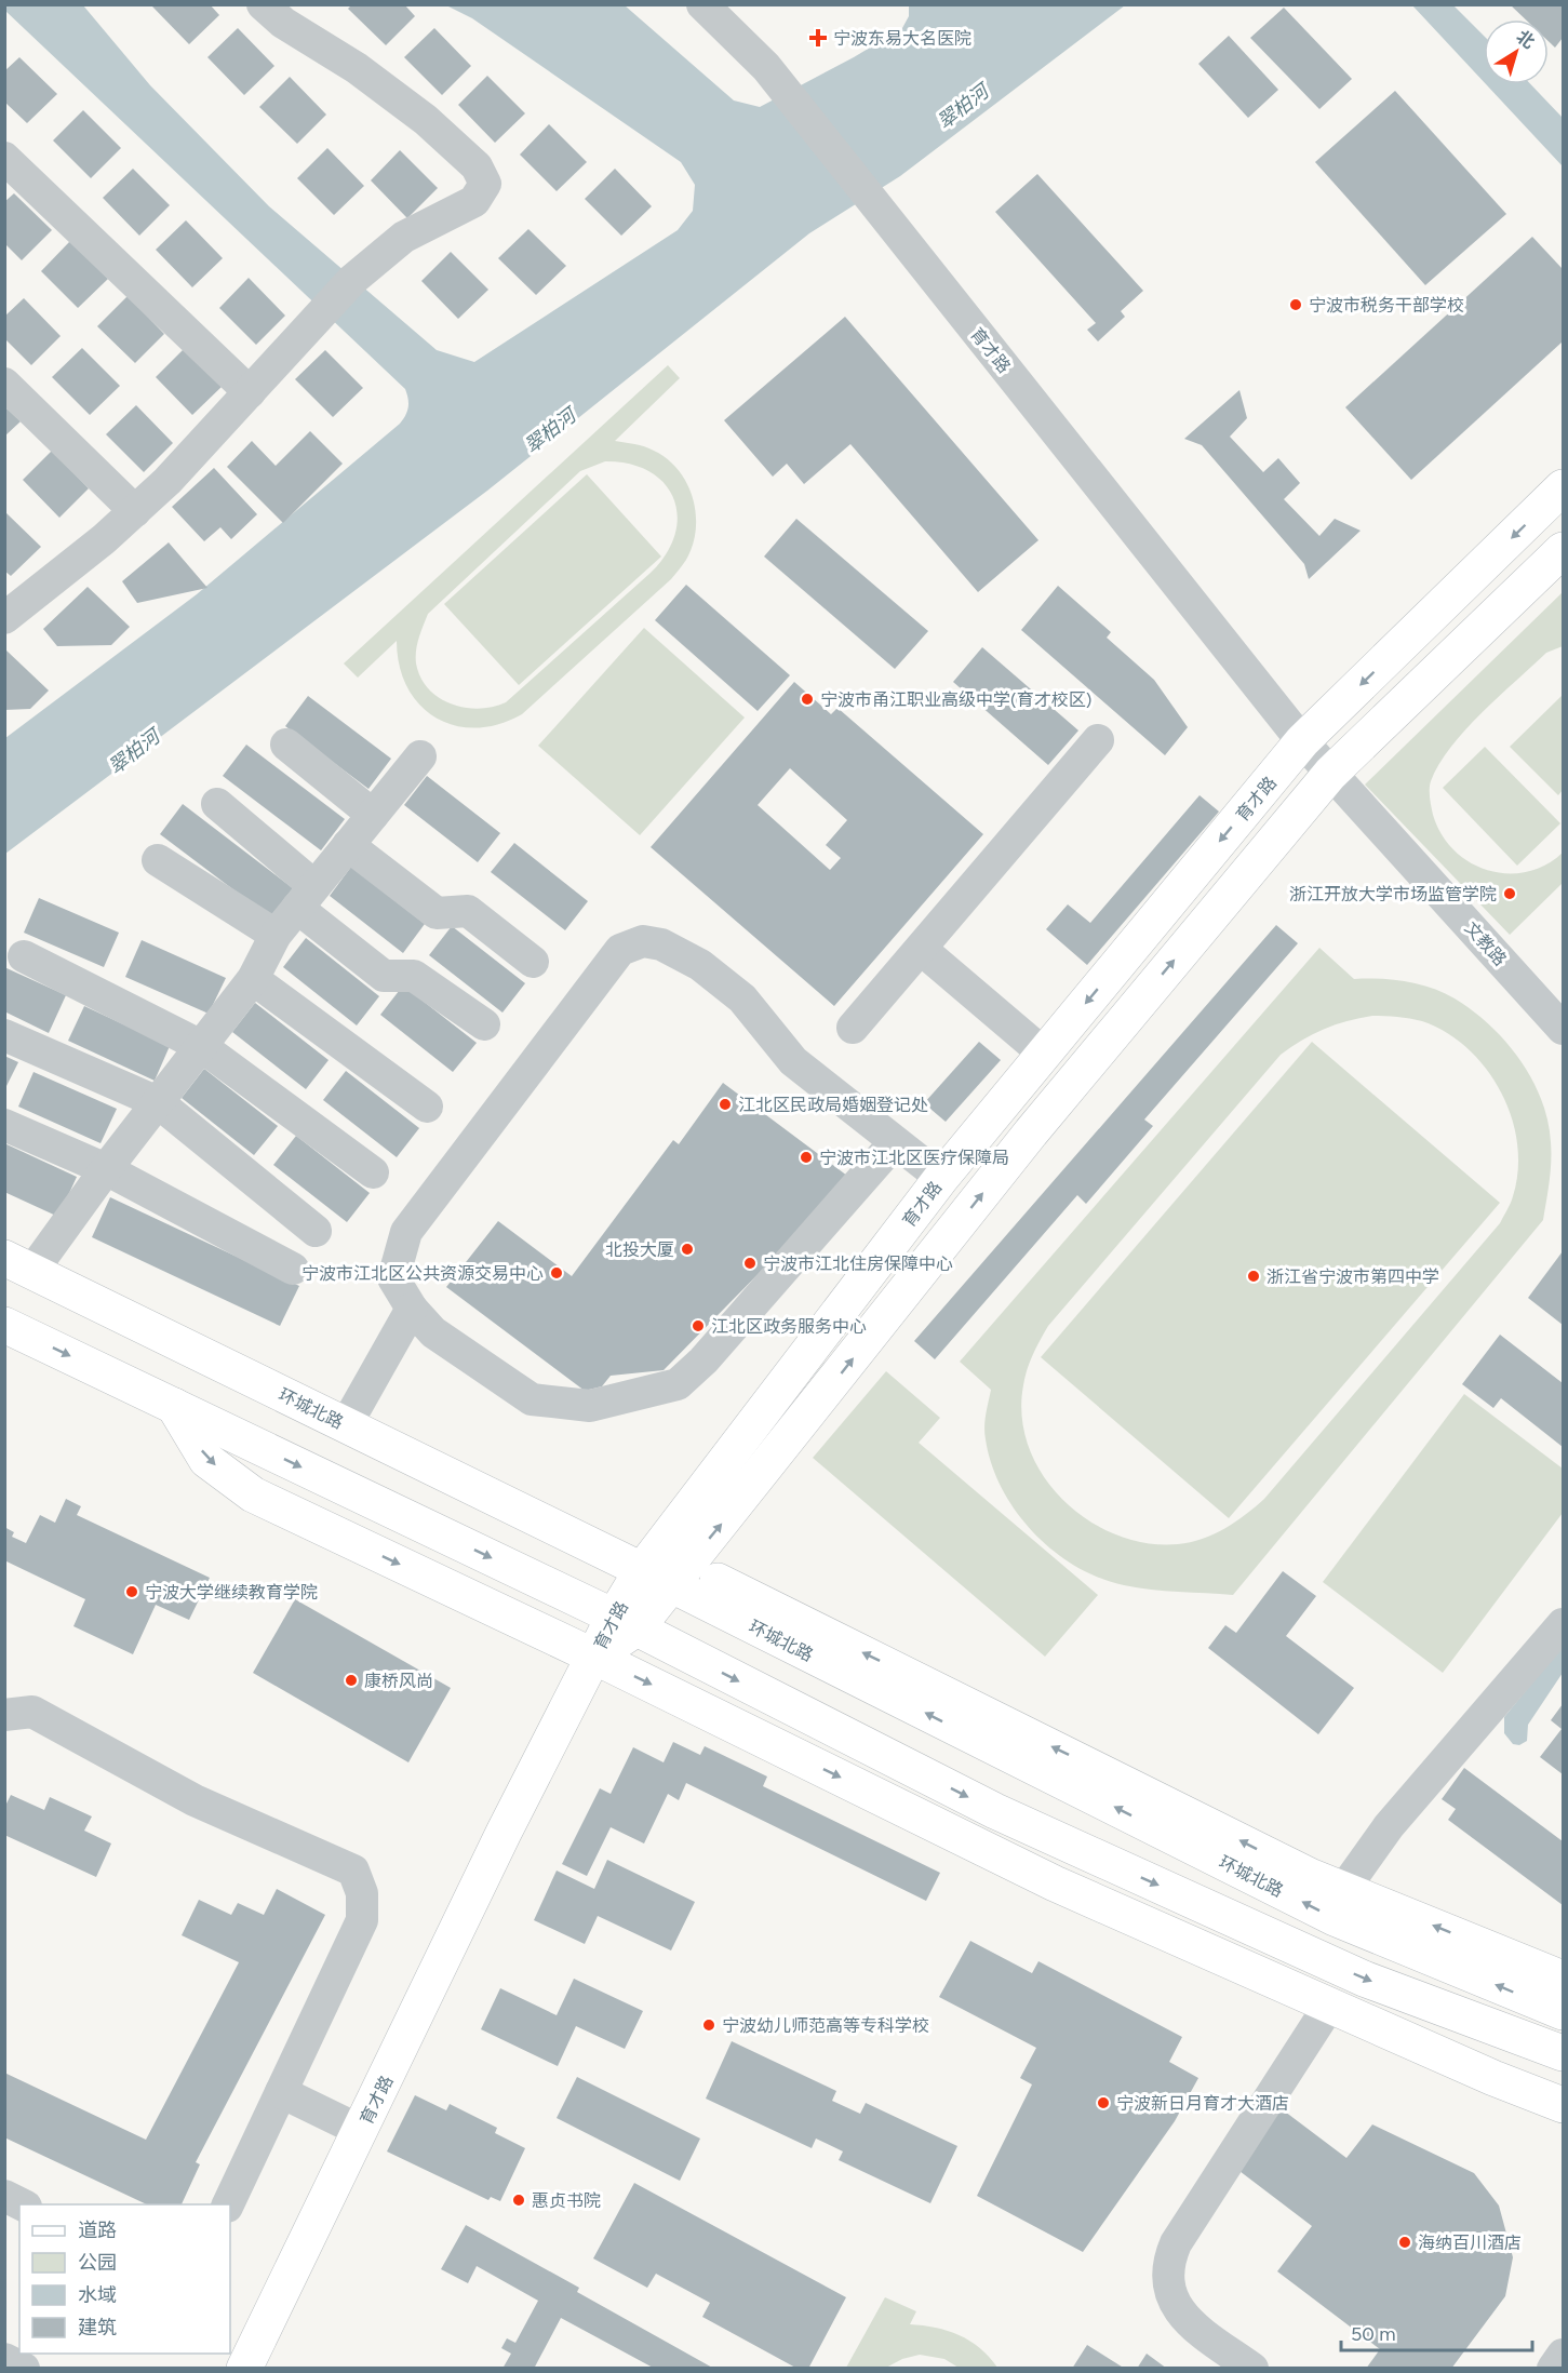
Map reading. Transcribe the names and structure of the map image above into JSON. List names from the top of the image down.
{
  "streets": {
    "main road": ["育才路", "环城北路"],
    "street": ["文教路"]
  },
  "crossings": [
    ["育才路", "文教路"],
    ["育才路", "环城北路"]
  ],
  "water": ["翠柏河"],
  "places": {
    "health": ["宁波东易大名医院"],
    "other": [
      "宁波市税务干部学校",
      "宁波市甬江职业高级中学(育才校区)",
      "浙江开放大学市场监管学院",
      "江北区民政局婚姻登记处",
      "宁波市江北区医疗保障局",
      "北投大厦",
      "宁波市江北住房保障中心",
      "宁波市江北区公共资源交易中心",
      "浙江省宁波市第四中学",
      "江北区政务服务中心",
      "宁波大学继续教育学院",
      "康桥风尚",
      "宁波幼儿师范高等专科学校",
      "宁波新日月育才大酒店",
      "惠贞书院",
      "海纳百川酒店"
    ]
  },
  "legend": [
    "道路",
    "公园",
    "水域",
    "建筑"
  ],
  "scale_bar": "50 m",
  "north": "top right"
}
